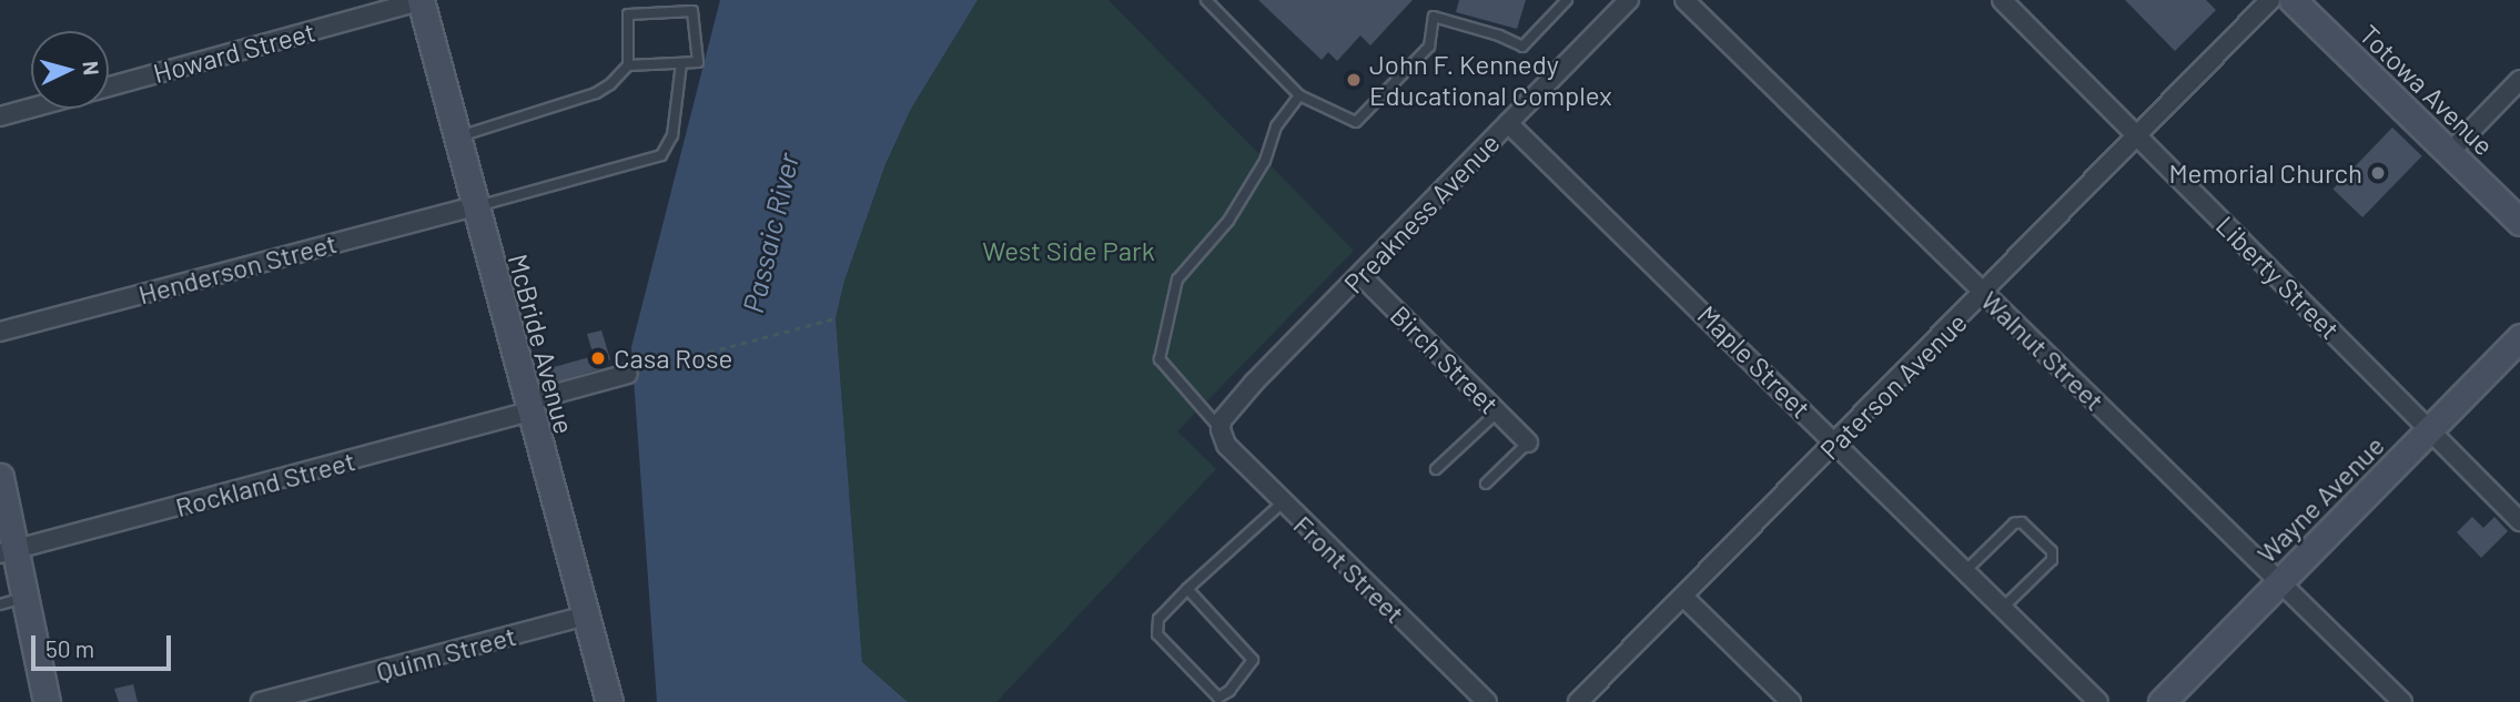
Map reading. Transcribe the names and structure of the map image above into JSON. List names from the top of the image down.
{
  "streets": {
    "main road": ["Totowa Avenue", "McBride Avenue", "Wayne Avenue"],
    "street": [
      "Howard Street",
      "Preakness Avenue",
      "Henderson Street",
      "Liberty Street",
      "Walnut Street",
      "Birch Street",
      "Maple Street",
      "Paterson Avenue",
      "Rockland Street",
      "Front Street",
      "Quinn Street"
    ]
  },
  "crossings": [
    ["Howard Street", "McBride Avenue"],
    ["Preakness Avenue", "Birch Street"],
    ["Preakness Avenue", "Maple Street"],
    ["Preakness Avenue", "Front Street"],
    ["Henderson Street", "McBride Avenue"],
    ["Liberty Street", "Paterson Avenue"],
    ["Liberty Street", "Wayne Avenue"],
    ["McBride Avenue", "Rockland Street"],
    ["McBride Avenue", "Quinn Street"],
    ["Walnut Street", "Paterson Avenue"],
    ["Walnut Street", "Wayne Avenue"],
    ["Maple Street", "Paterson Avenue"]
  ],
  "water": ["Passaic River"],
  "parks": ["West Side Park"],
  "places": ["John F. Kennedy Educational Complex", "Memorial Church", "Casa Rose"],
  "scale_bar": "50 m",
  "north": "right"
}
